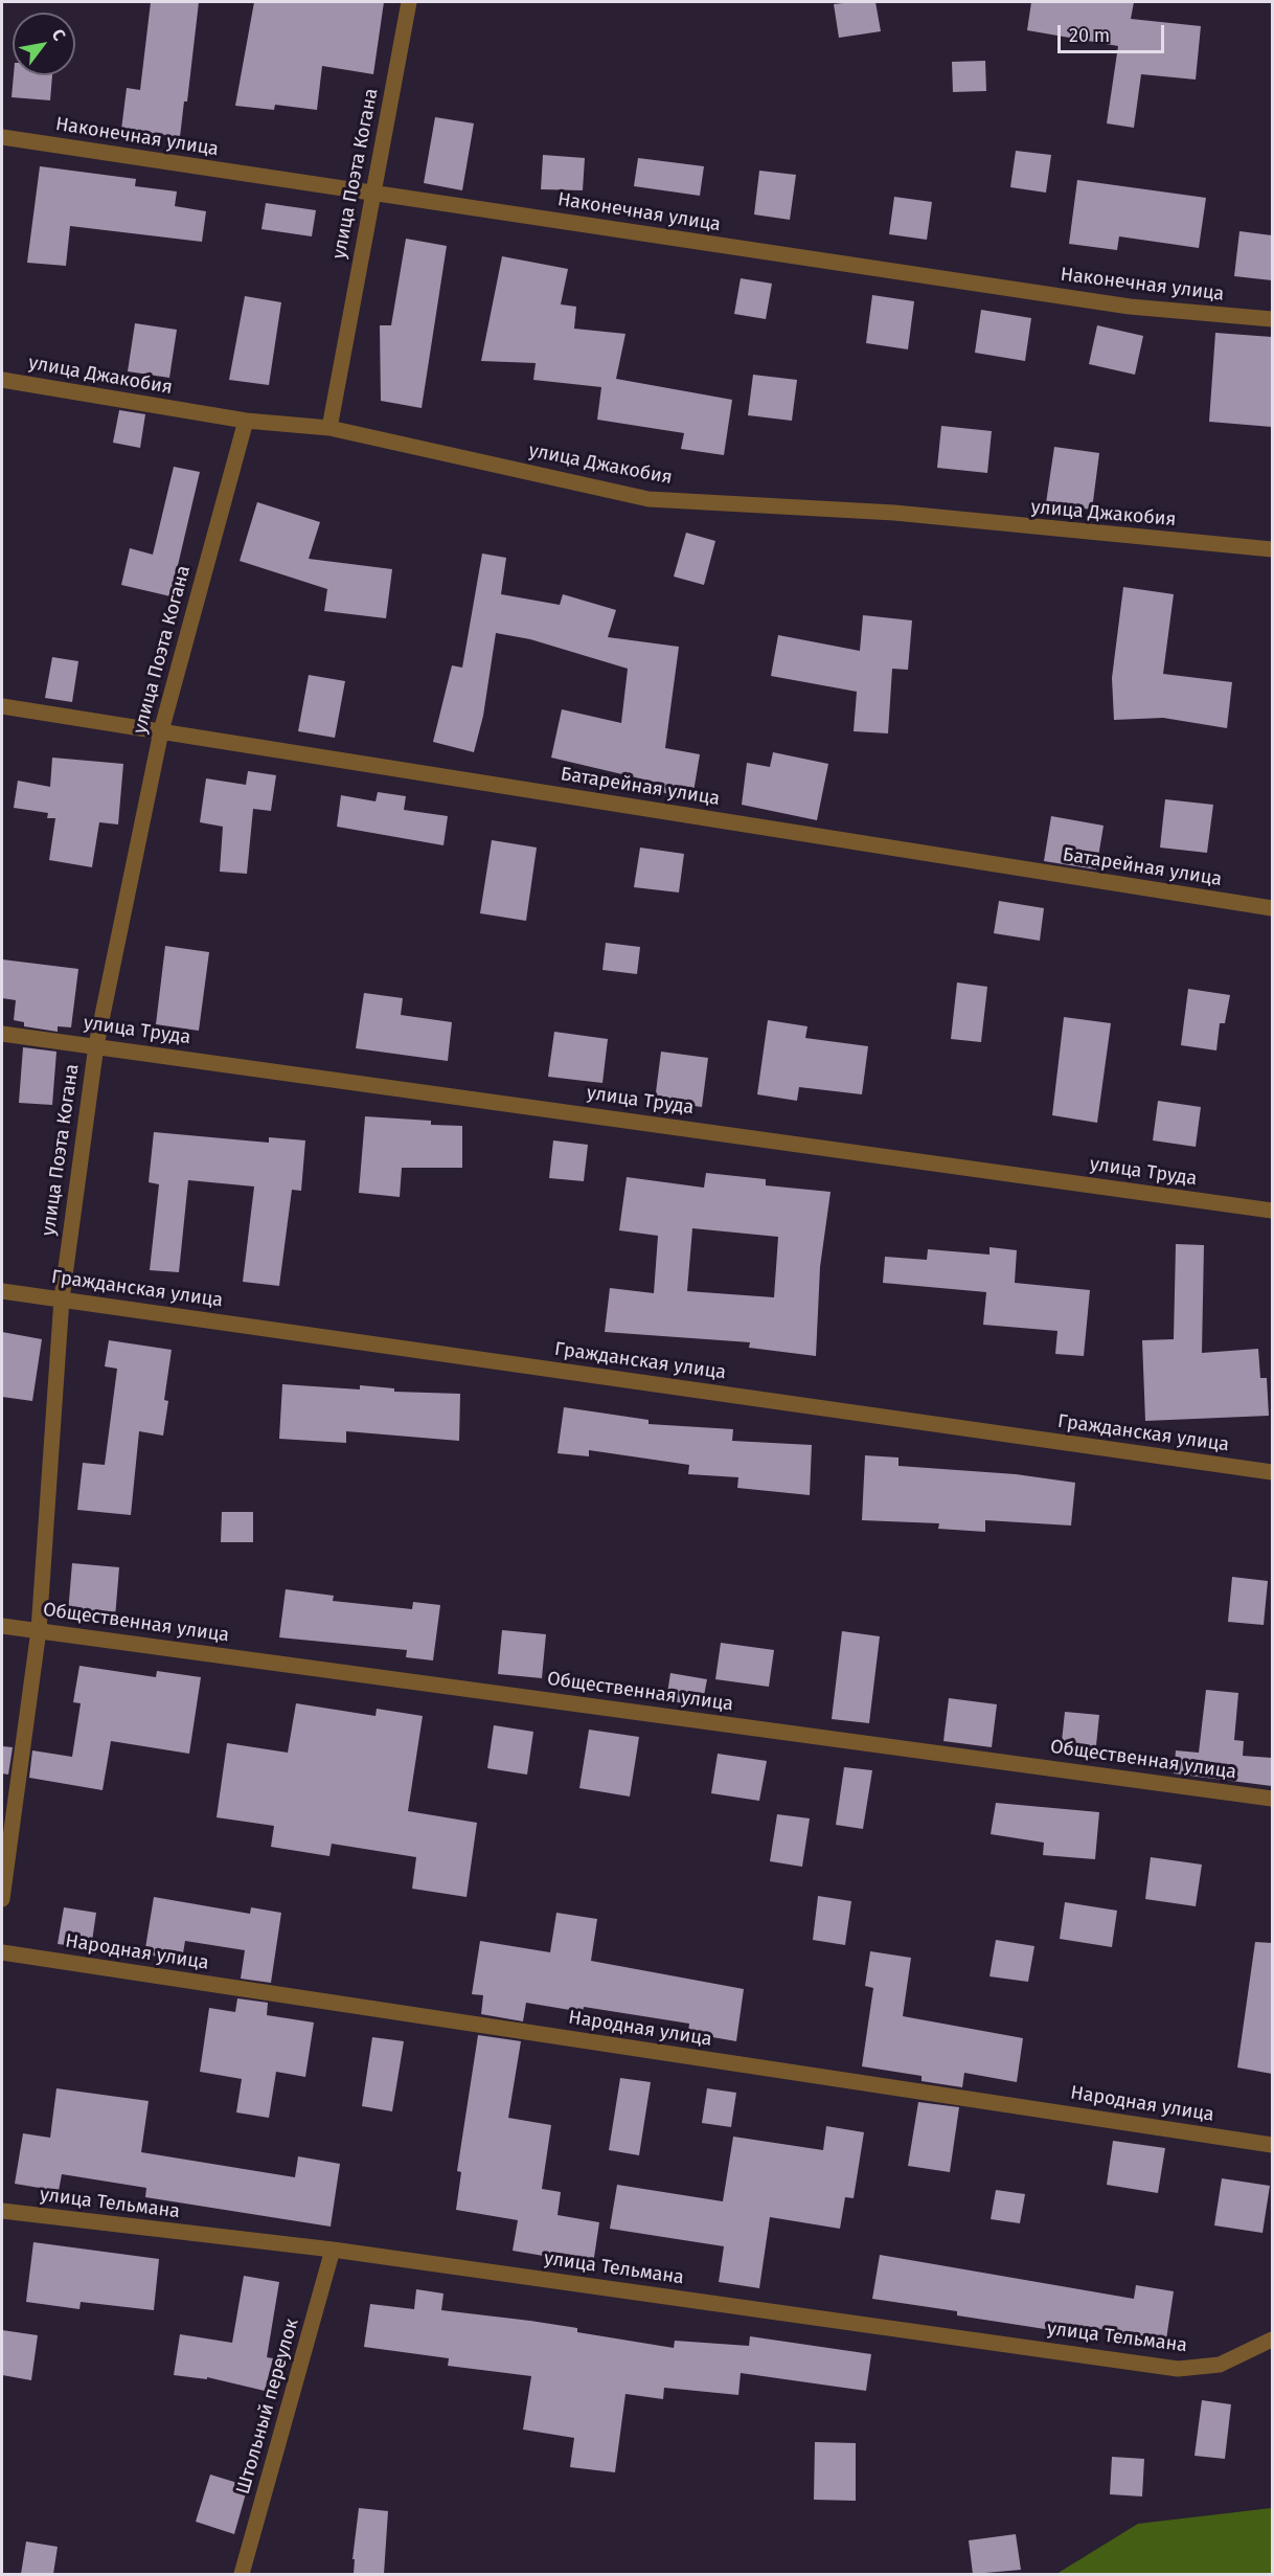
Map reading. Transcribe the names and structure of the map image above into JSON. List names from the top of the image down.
{
  "streets": {
    "street": [
      "Наконечная улица",
      "улица Поэта Когана",
      "улица Джакобия",
      "Батарейная улица",
      "улица Труда",
      "Гражданская улица",
      "Общественная улица",
      "Народная улица",
      "улица Тельмана",
      "Штольный переулок"
    ]
  },
  "crossings": [
    ["Наконечная улица", "улица Поэта Когана"],
    ["улица Поэта Когана", "улица Джакобия"],
    ["улица Поэта Когана", "Батарейная улица"],
    ["улица Поэта Когана", "улица Труда"],
    ["улица Поэта Когана", "Гражданская улица"],
    ["улица Поэта Когана", "Общественная улица"],
    ["улица Тельмана", "Штольный переулок"]
  ],
  "scale_bar": "20 m",
  "north": "top right"
}
